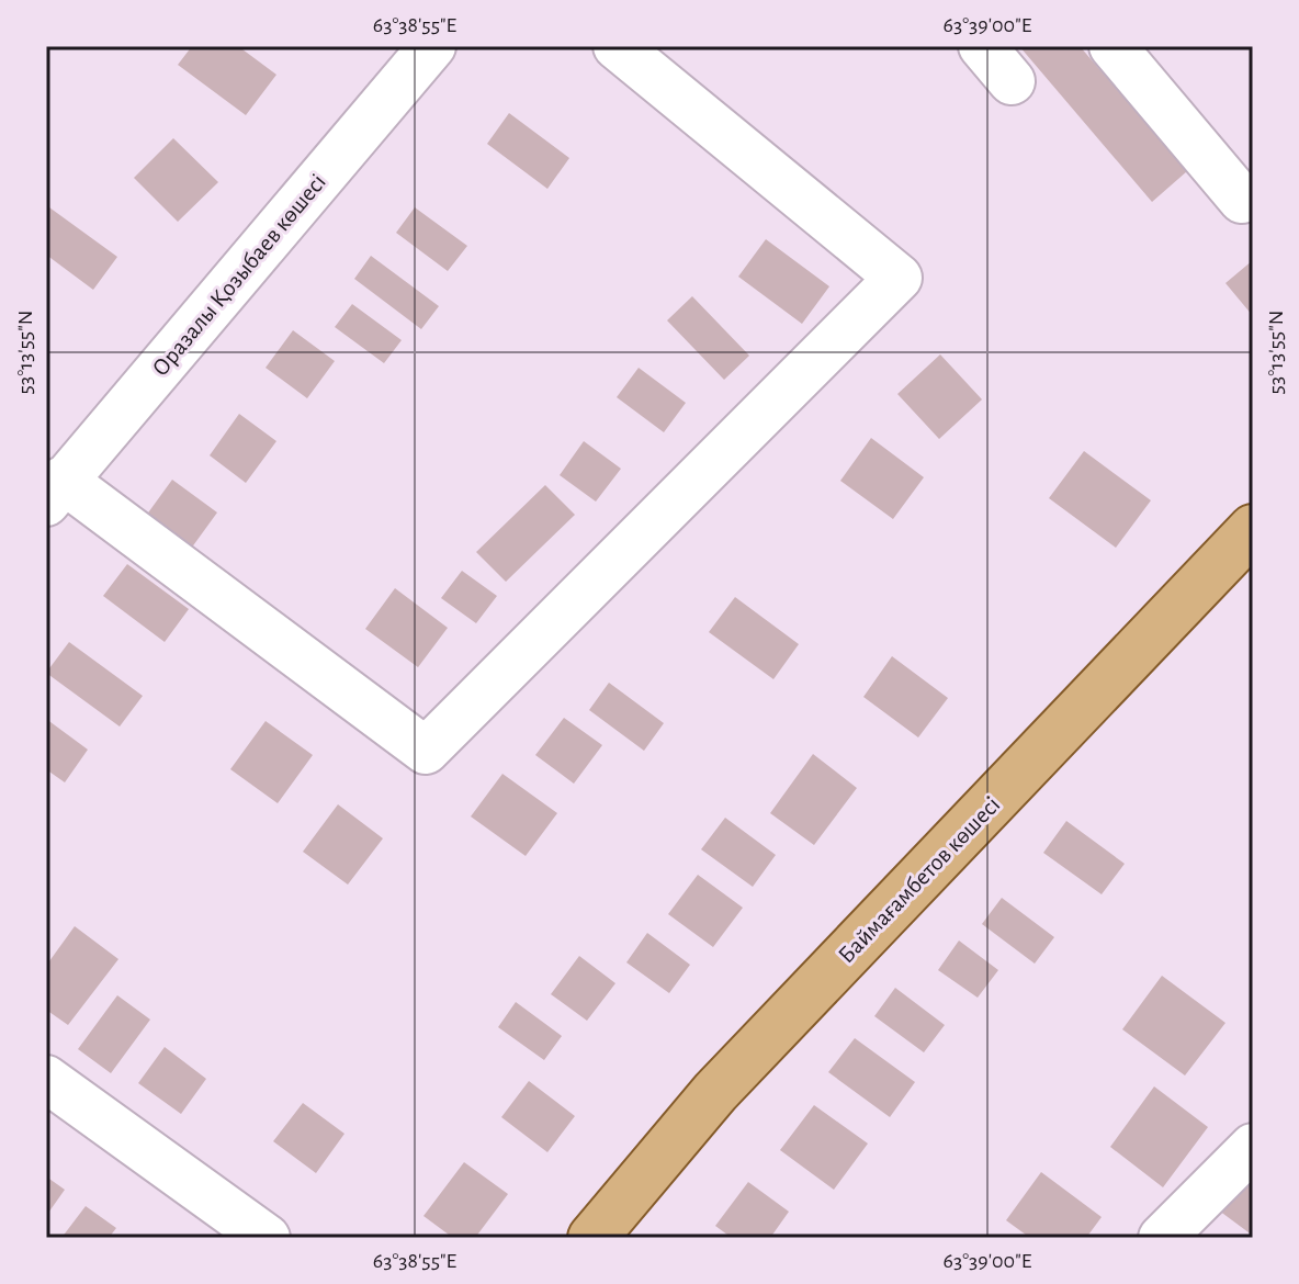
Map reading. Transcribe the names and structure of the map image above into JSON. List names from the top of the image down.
{
  "streets": {
    "main road": ["Баймағамбетов көшесі"],
    "street": ["Оразалы Қозыбаев көшесі"]
  },
  "coordinates": ["63°38'55\"E", "63°39'00\"E", "53°13'55\"N"]
}
